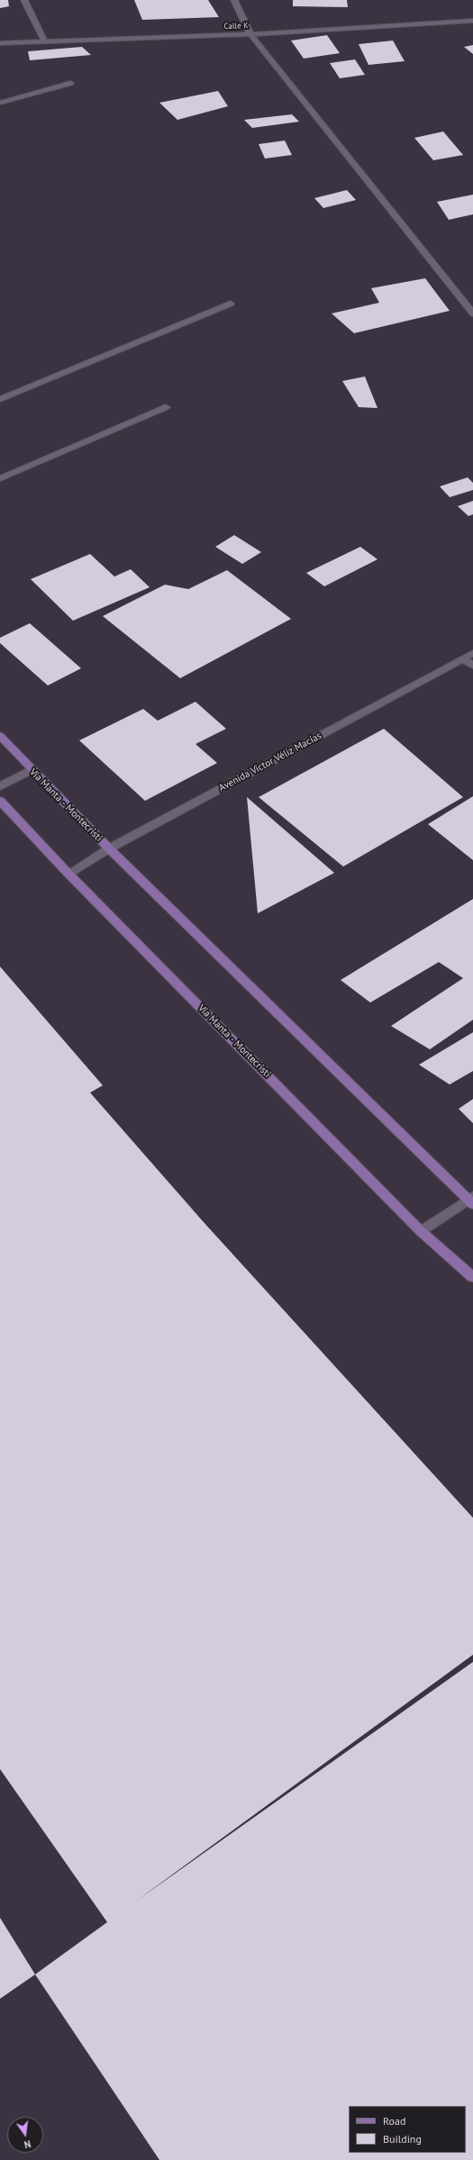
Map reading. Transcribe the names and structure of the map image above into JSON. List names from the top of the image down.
{
  "streets": {
    "main road": ["Vía Manta - Montecristi"],
    "street": ["Calle K", "Avenida Víctor Véliz Macías"]
  },
  "crossings": [
    ["Avenida Víctor Véliz Macías", "Vía Manta - Montecristi"]
  ],
  "legend": ["Road", "Building"],
  "north": "bottom"
}
